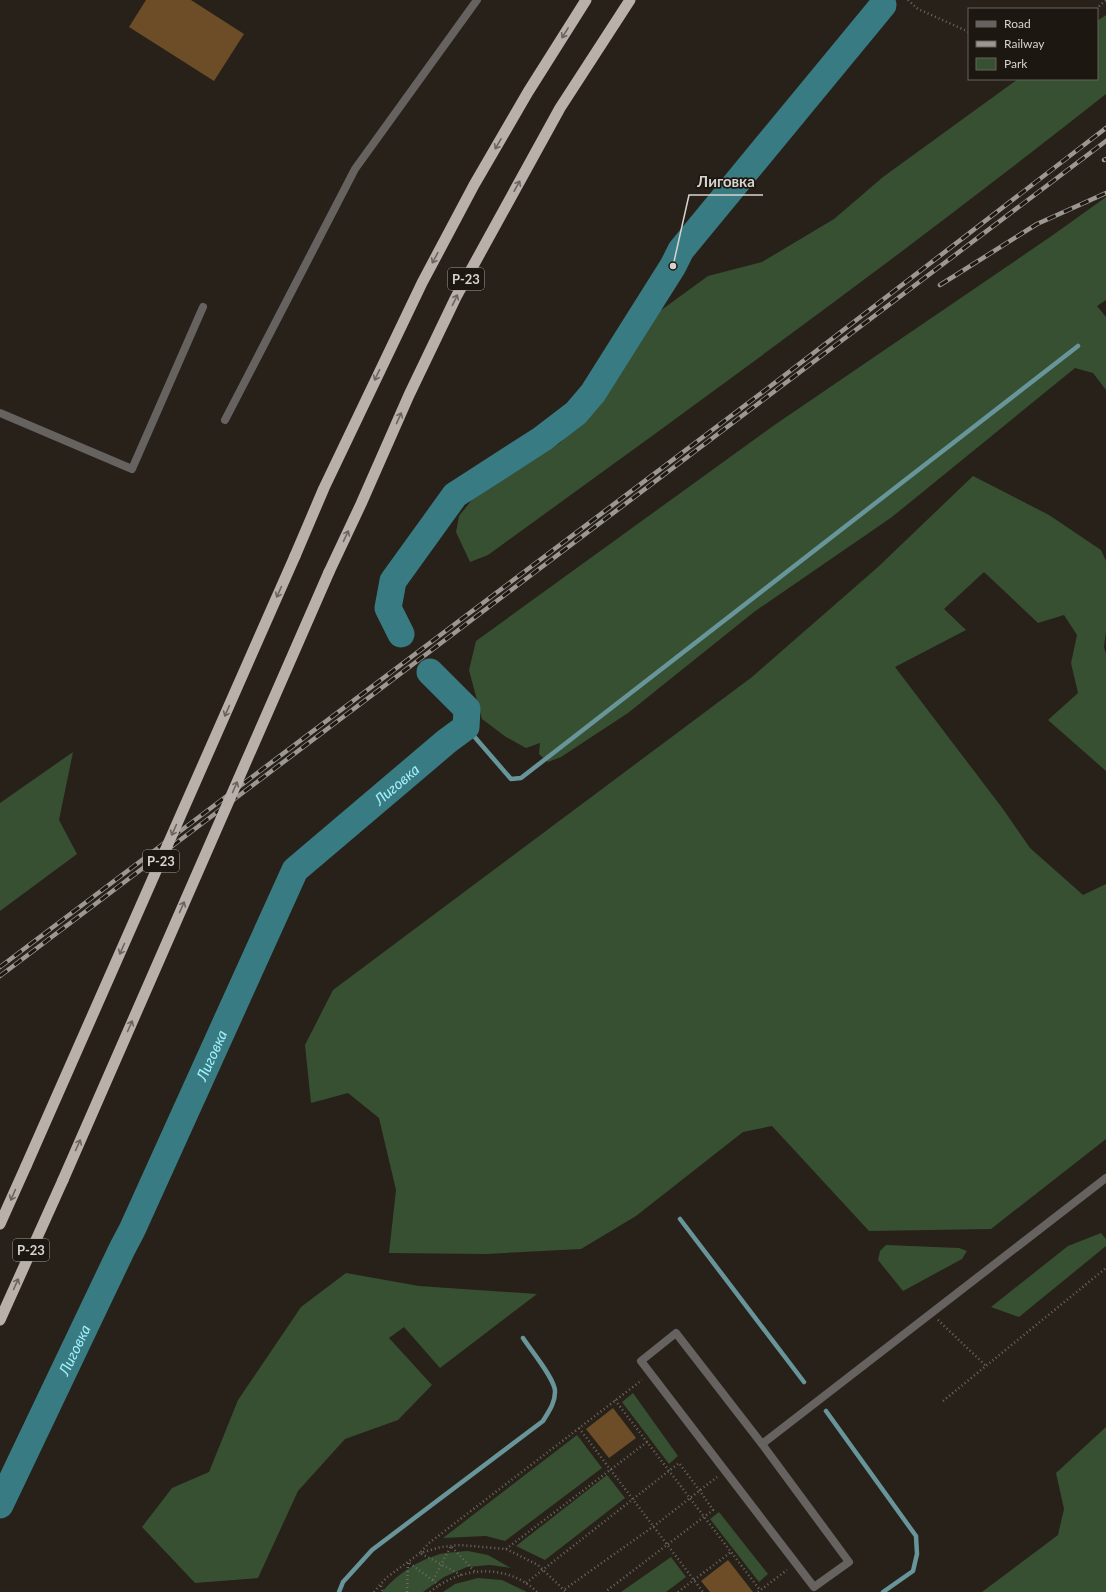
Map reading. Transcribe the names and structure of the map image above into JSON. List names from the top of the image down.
{
  "streets": {
    "highway": ["Р-23"]
  },
  "water": ["Лиговка"],
  "places": ["Лиговка"],
  "legend": ["Road", "Railway", "Park"]
}
